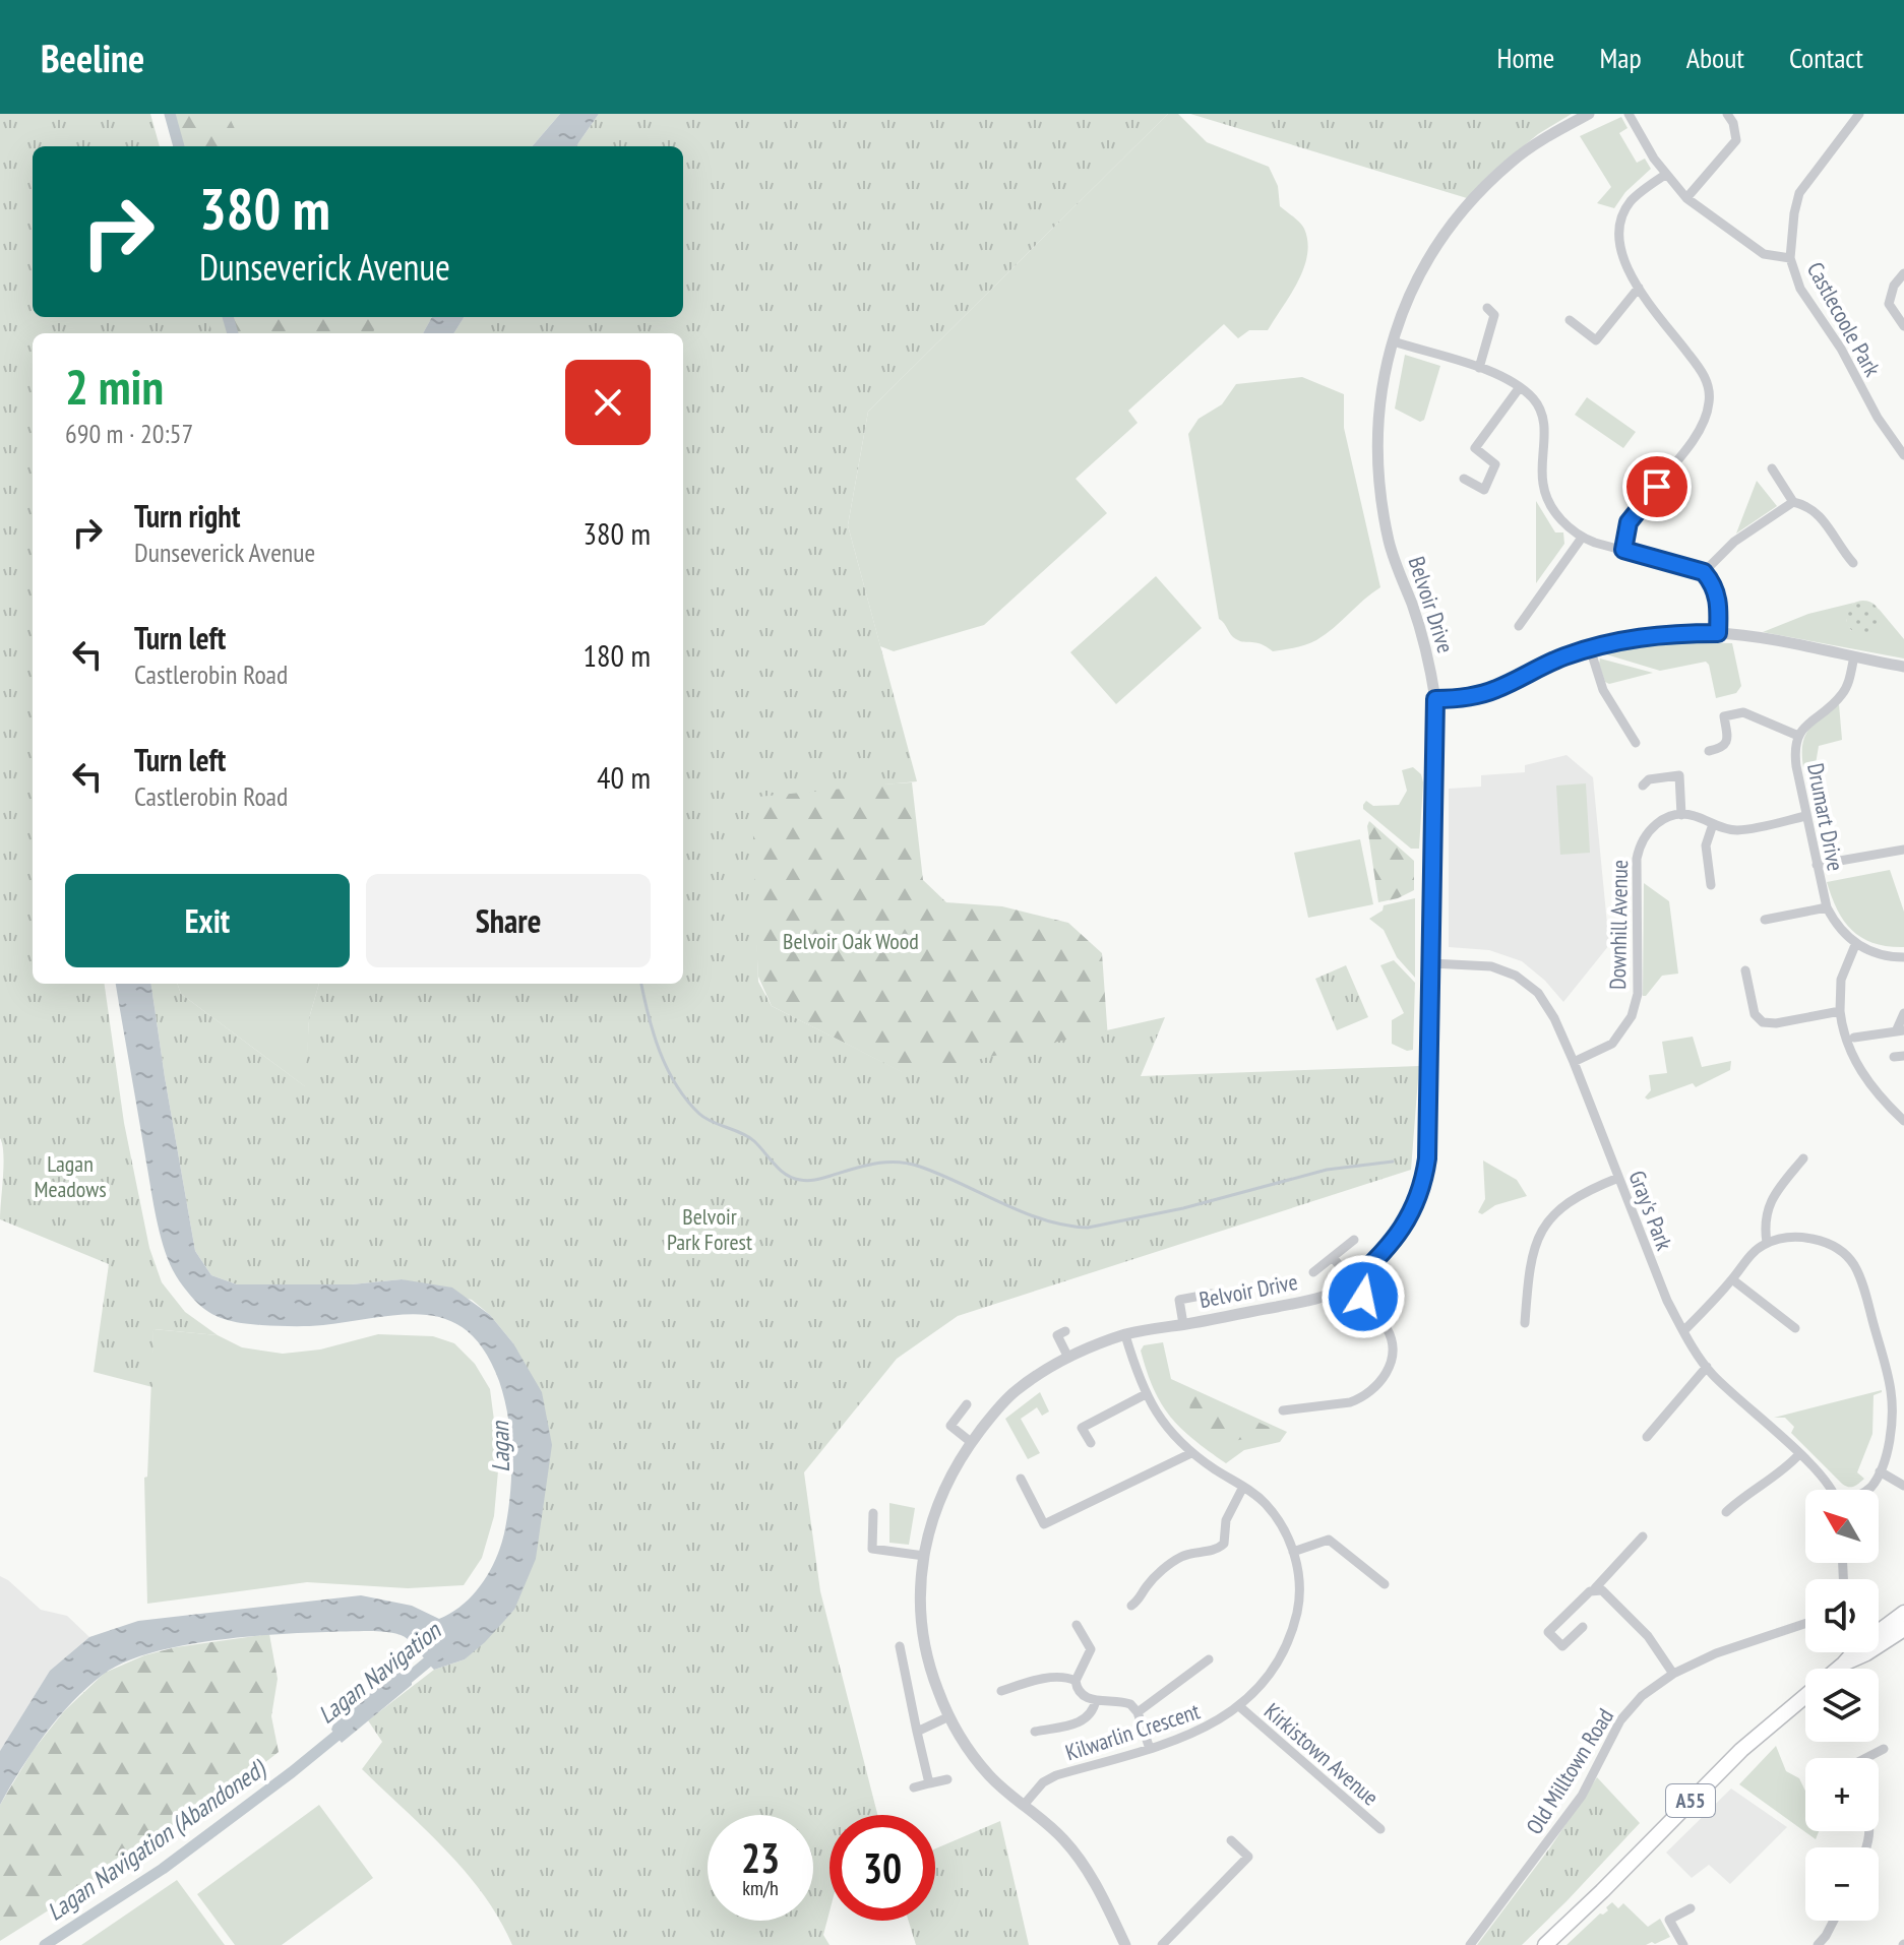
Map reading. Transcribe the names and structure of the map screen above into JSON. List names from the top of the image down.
{
  "streets": {
    "highway": ["A55"],
    "street": [
      "Castlecoole Park",
      "Belvoir Drive",
      "Drumart Drive",
      "Downhill Avenue",
      "Gray's Park",
      "Kilwarlin Crescent",
      "Kirkistown Avenue",
      "Old Milltown Road"
    ]
  },
  "crossings": [
    ["Belvoir Drive", "Gray's Park"],
    ["Belvoir Drive", "Kilwarlin Crescent"],
    ["Downhill Avenue", "Gray's Park"],
    ["Kilwarlin Crescent", "Kirkistown Avenue"]
  ],
  "water": ["Lagan", "Lagan Navigation", "Lagan Navigation (Abandoned)"],
  "parks": ["Belvoir Oak Wood", "Lagan Meadows", "Belvoir Park Forest"],
  "north": "top left",
  "page": {
    "header": "Beeline",
    "nav": [
      "Home",
      "Map",
      "About",
      "Contact"
    ],
    "turn": ["380 m", "Dunseverick Avenue"],
    "heading": ["2 min", "690 m · 20:57"],
    "list": [
      {
        "name": "Turn right",
        "note": "Dunseverick Avenue",
        "value": "380 m"
      },
      {
        "name": "Turn left",
        "note": "Castlerobin Road",
        "value": "180 m"
      },
      {
        "name": "Turn left",
        "note": "Castlerobin Road",
        "value": "40 m"
      }
    ],
    "buttons": ["Exit", "Share"],
    "map_buttons": ["+", "−"],
    "speed": "23 km/h",
    "limit": "30"
  }
}
